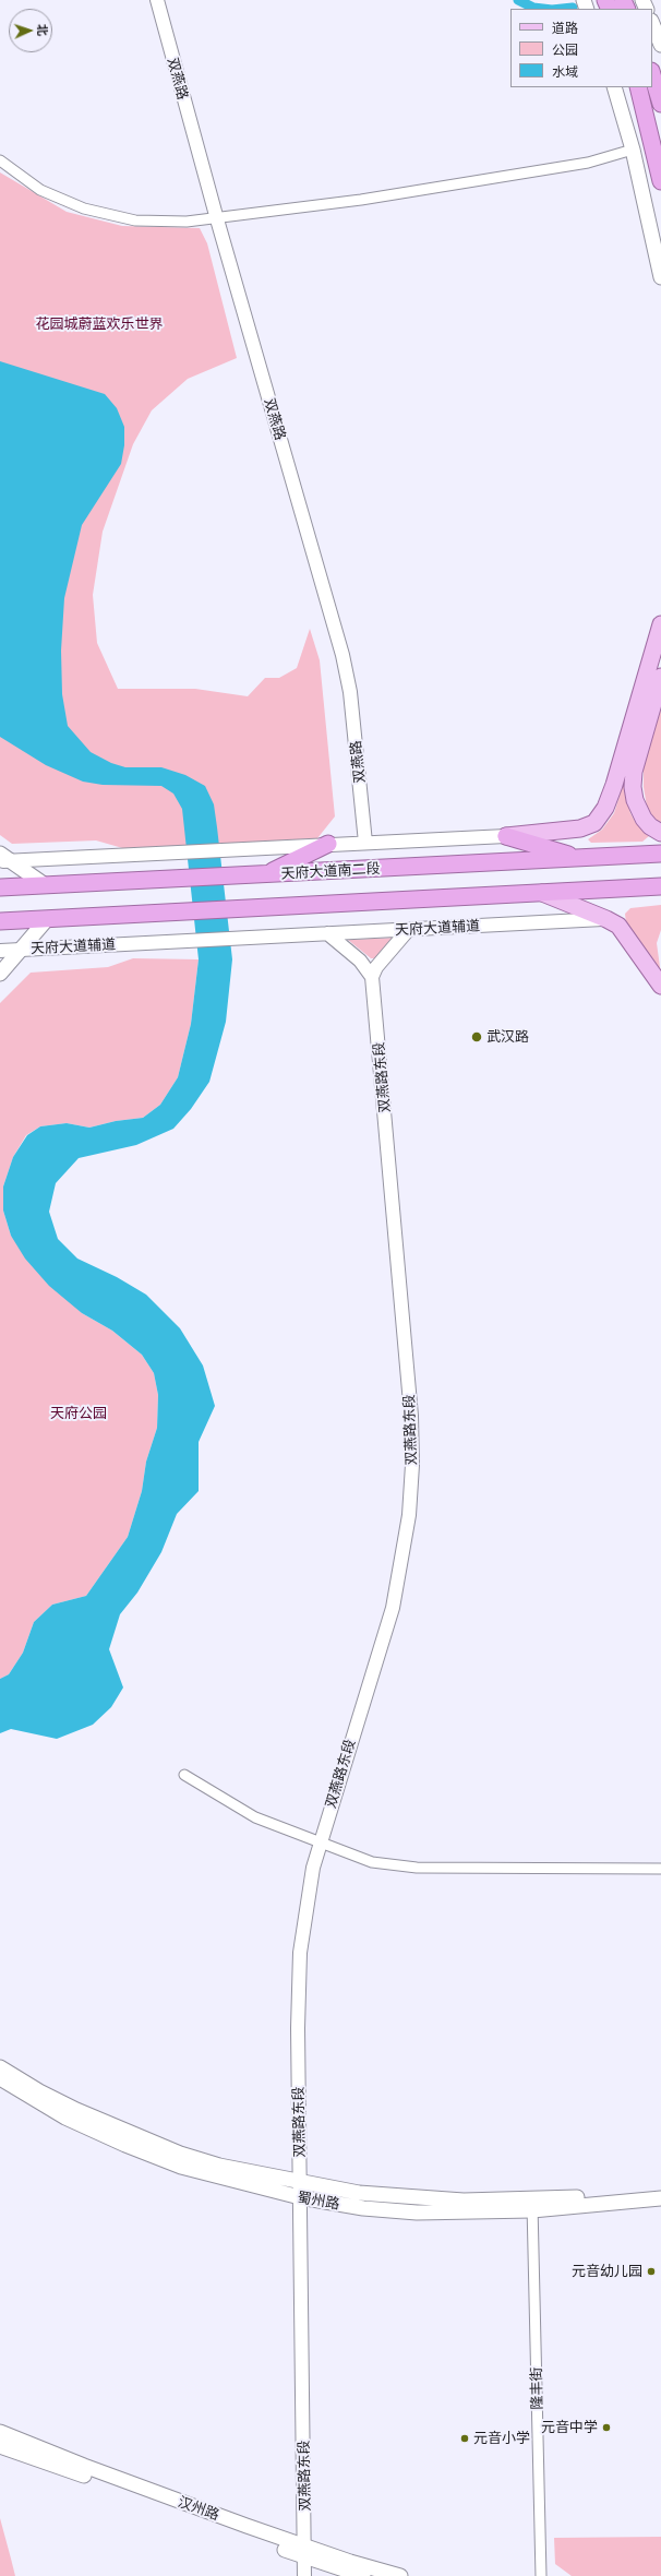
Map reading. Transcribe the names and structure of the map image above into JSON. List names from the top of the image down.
{
  "streets": {
    "highway": ["天府大道南二段"],
    "main road": ["蜀州路", "汉州路"],
    "street": [
      "双燕路",
      "天府大道辅道",
      "双燕路东段",
      "隆丰街"
    ]
  },
  "crossings": [
    ["天府大道辅道", "双燕路东段"],
    ["双燕路东段", "蜀州路"],
    ["双燕路东段", "汉州路"],
    ["蜀州路", "隆丰街"]
  ],
  "parks": ["花园城蔚蓝欢乐世界", "天府公园"],
  "places": [
    "武汉路",
    "元音幼儿园",
    "元音中学",
    "元音小学"
  ],
  "legend": ["道路", "公园", "水域"],
  "north": "right"
}
